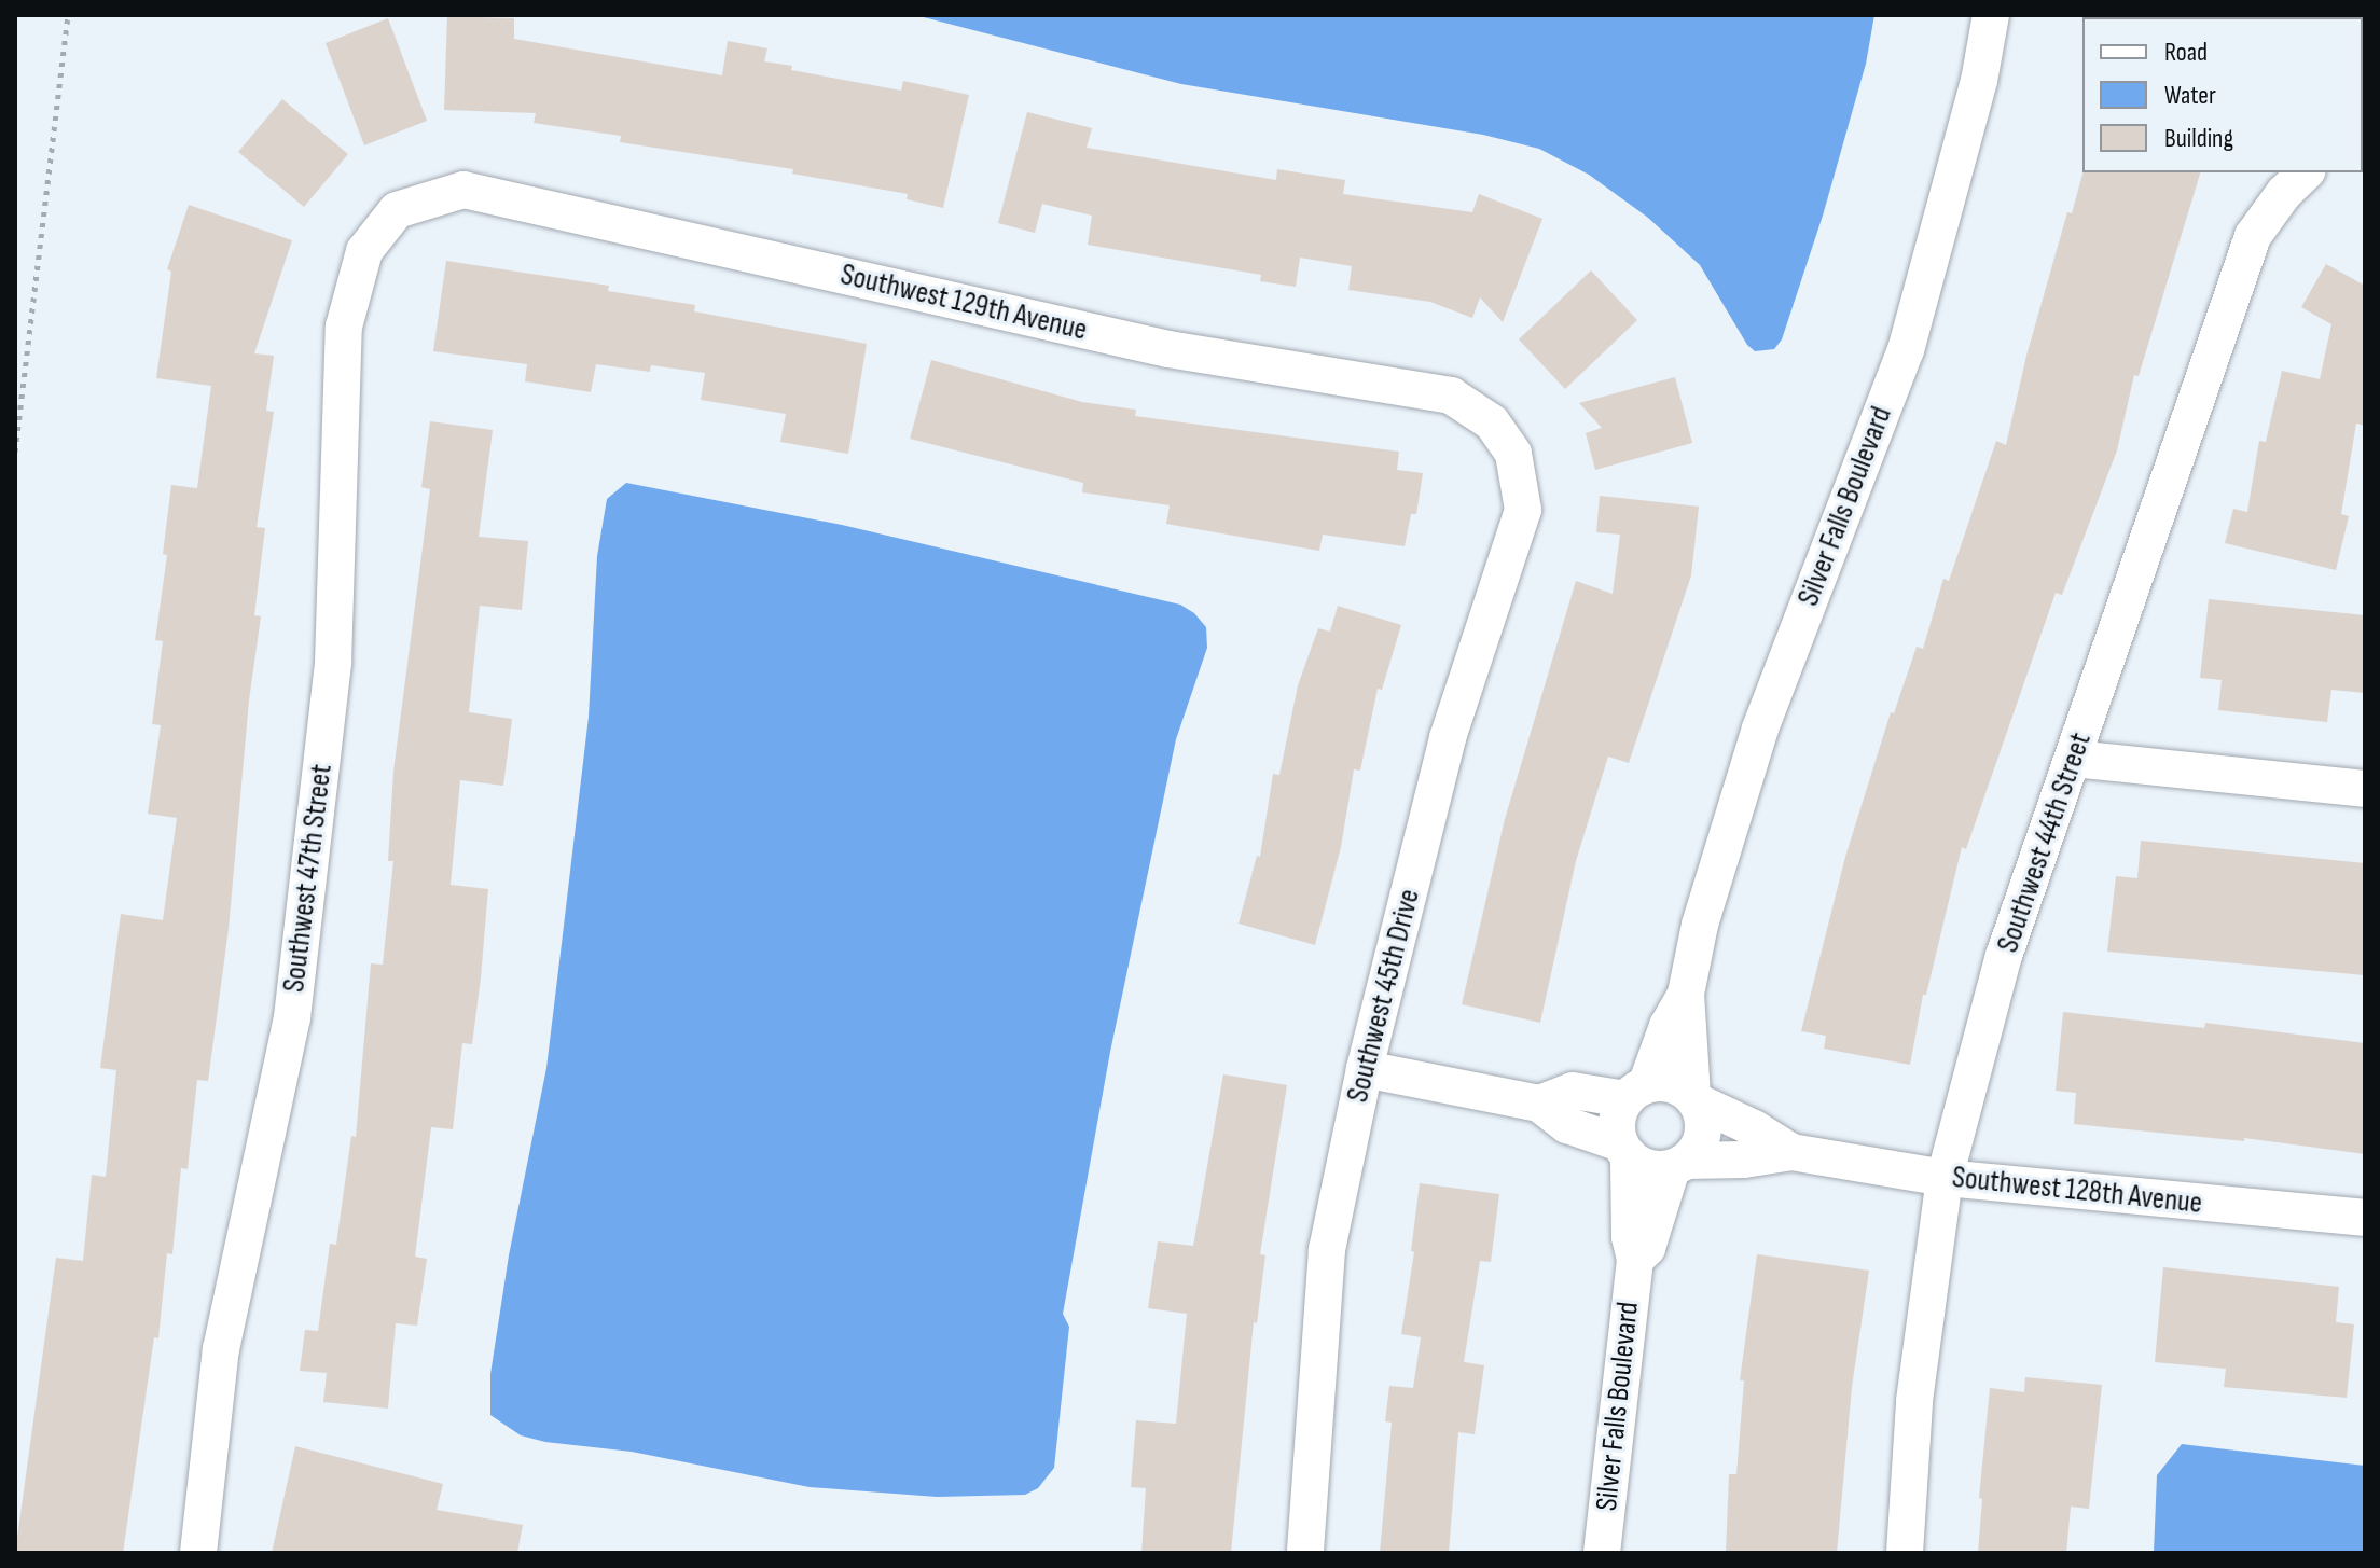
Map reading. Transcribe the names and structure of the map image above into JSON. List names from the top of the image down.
{
  "streets": {
    "street": [
      "Southwest 129th Avenue",
      "Silver Falls Boulevard",
      "Southwest 44th Street",
      "Southwest 47th Street",
      "Southwest 45th Drive",
      "Southwest 128th Avenue"
    ]
  },
  "crossings": [
    ["Southwest 129th Avenue", "Southwest 47th Street"],
    ["Southwest 129th Avenue", "Southwest 45th Drive"],
    ["Silver Falls Boulevard", "Southwest 128th Avenue"],
    ["Southwest 44th Street", "Southwest 128th Avenue"]
  ],
  "legend": ["Road", "Water", "Building"]
}
